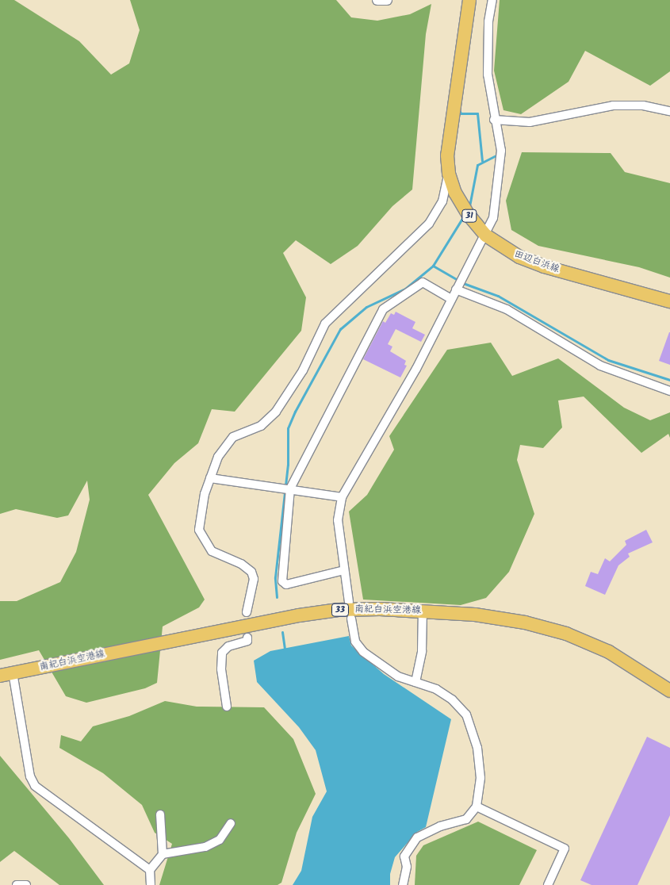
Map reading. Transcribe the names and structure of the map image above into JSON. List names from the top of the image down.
{
  "streets": {
    "main road": [
      "31",
      "田辺白浜線",
      "33",
      "南紀白浜空港線"
    ]
  }
}
